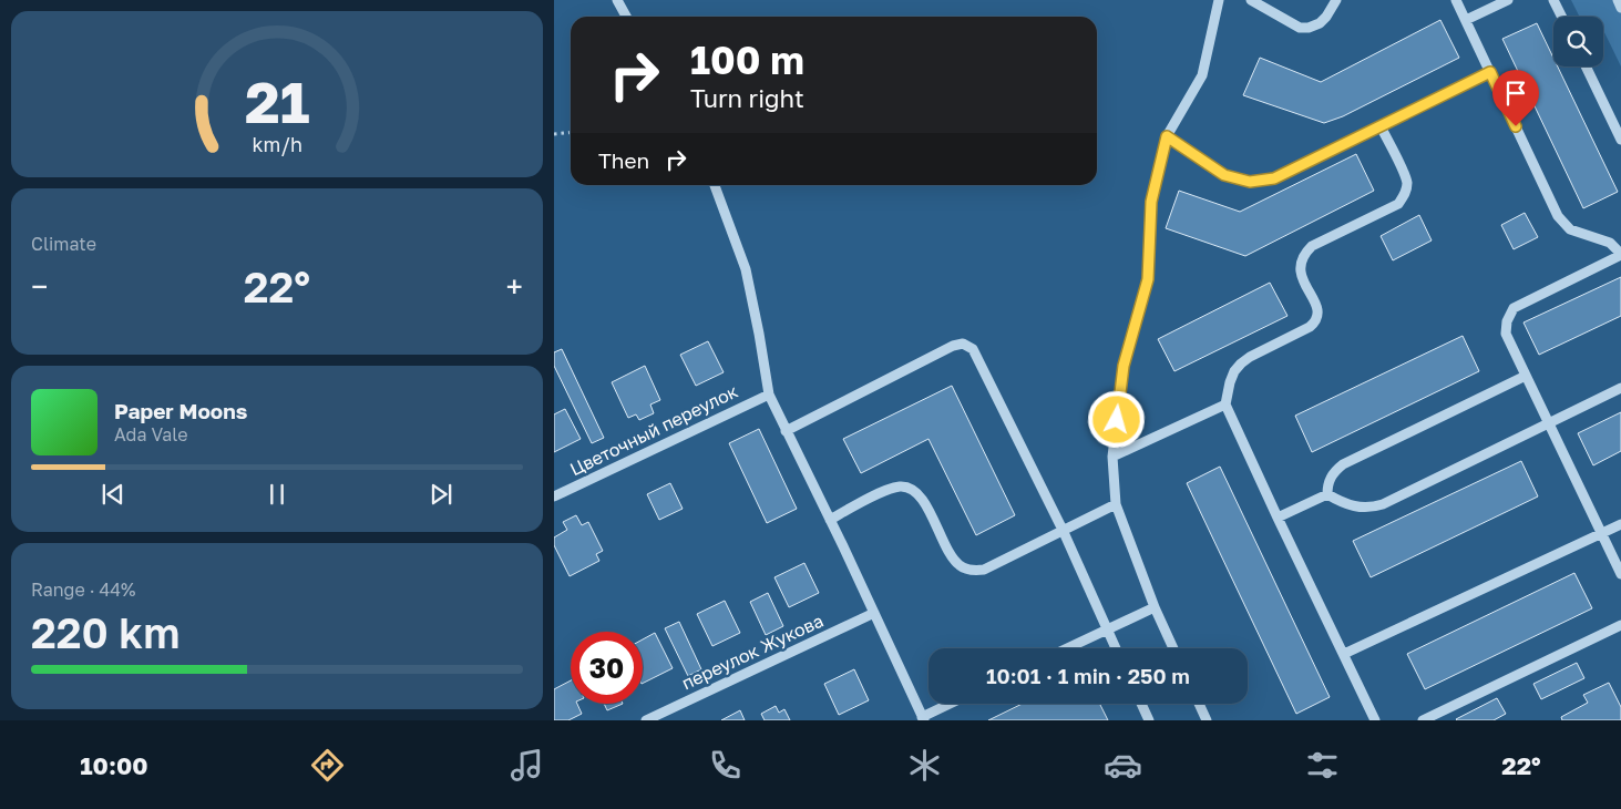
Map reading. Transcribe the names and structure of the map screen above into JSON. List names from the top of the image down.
{
  "streets": {
    "street": ["Цветочный переулок", "переулок Жукова"]
  },
  "page": {
    "turn": ["100 m", "Turn right"],
    "then": "Then",
    "tile": [
      "Climate",
      ["Range · 44%", "220 km"]
    ],
    "heat": ["−", "22°", "+"],
    "song": ["Paper Moons", "Ada Vale"],
    "limit": "30",
    "trip": "10:01 · 1 min · 250 m",
    "tabs": ["10:00", "22°"],
    "gauge": ["21", "km/h"]
  }
}
